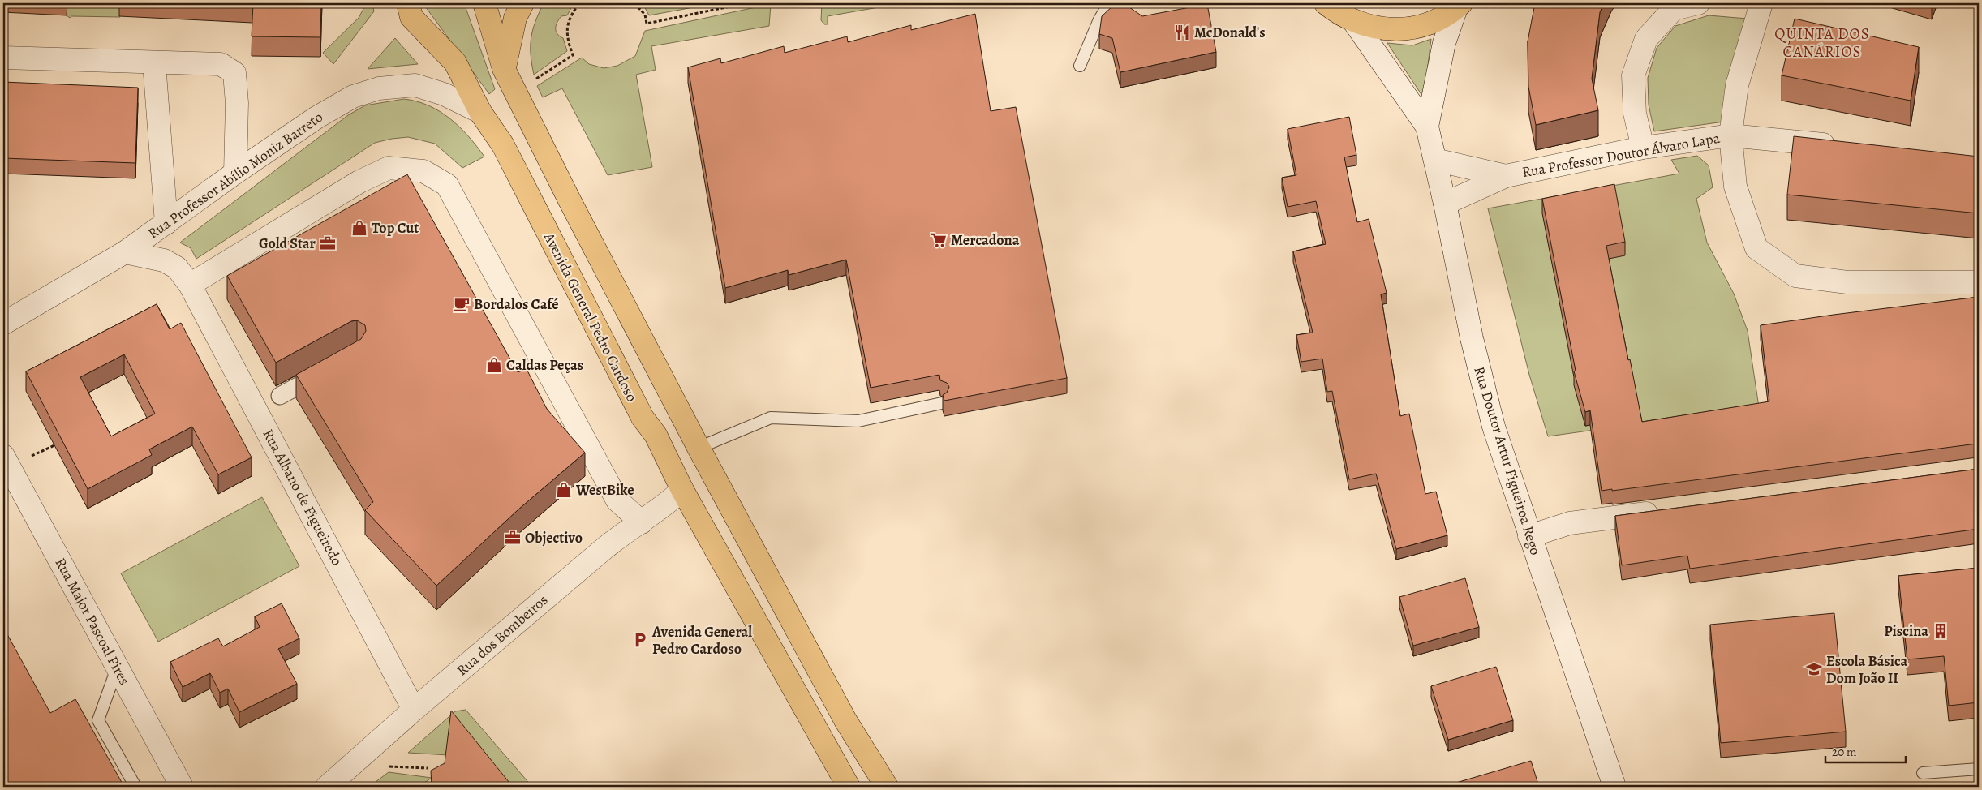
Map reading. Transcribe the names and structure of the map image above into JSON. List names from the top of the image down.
{
  "streets": {
    "main road": ["Avenida General Pedro Cardoso"],
    "street": [
      "Rua Professor Doutor Álvaro Lapa",
      "Rua Professor Abílio Moniz Barreto",
      "Rua Doutor Artur Figueiroa Rego",
      "Rua Albano de Figueiredo",
      "Rua Major Pascoal Pires",
      "Rua dos Bombeiros"
    ]
  },
  "crossings": [
    ["Rua Professor Abílio Moniz Barreto", "Avenida General Pedro Cardoso"],
    ["Rua Professor Abílio Moniz Barreto", "Rua Albano de Figueiredo"],
    ["Avenida General Pedro Cardoso", "Rua dos Bombeiros"],
    ["Rua Albano de Figueiredo", "Rua dos Bombeiros"]
  ],
  "districts": ["QUINTA DOS CANÁRIOS"],
  "places": {
    "restaurant": ["McDonald's"],
    "shop": ["Top Cut", "Caldas Peças", "WestBike"],
    "supermarket": ["Mercadona"],
    "office": ["Gold Star", "Objectivo"],
    "cafe": ["Bordalos Café"],
    "building": ["Piscina"],
    "parking": ["Avenida General Pedro Cardoso"],
    "school or university": ["Escola Básica Dom João II"]
  },
  "scale_bar": "20 m"
}
